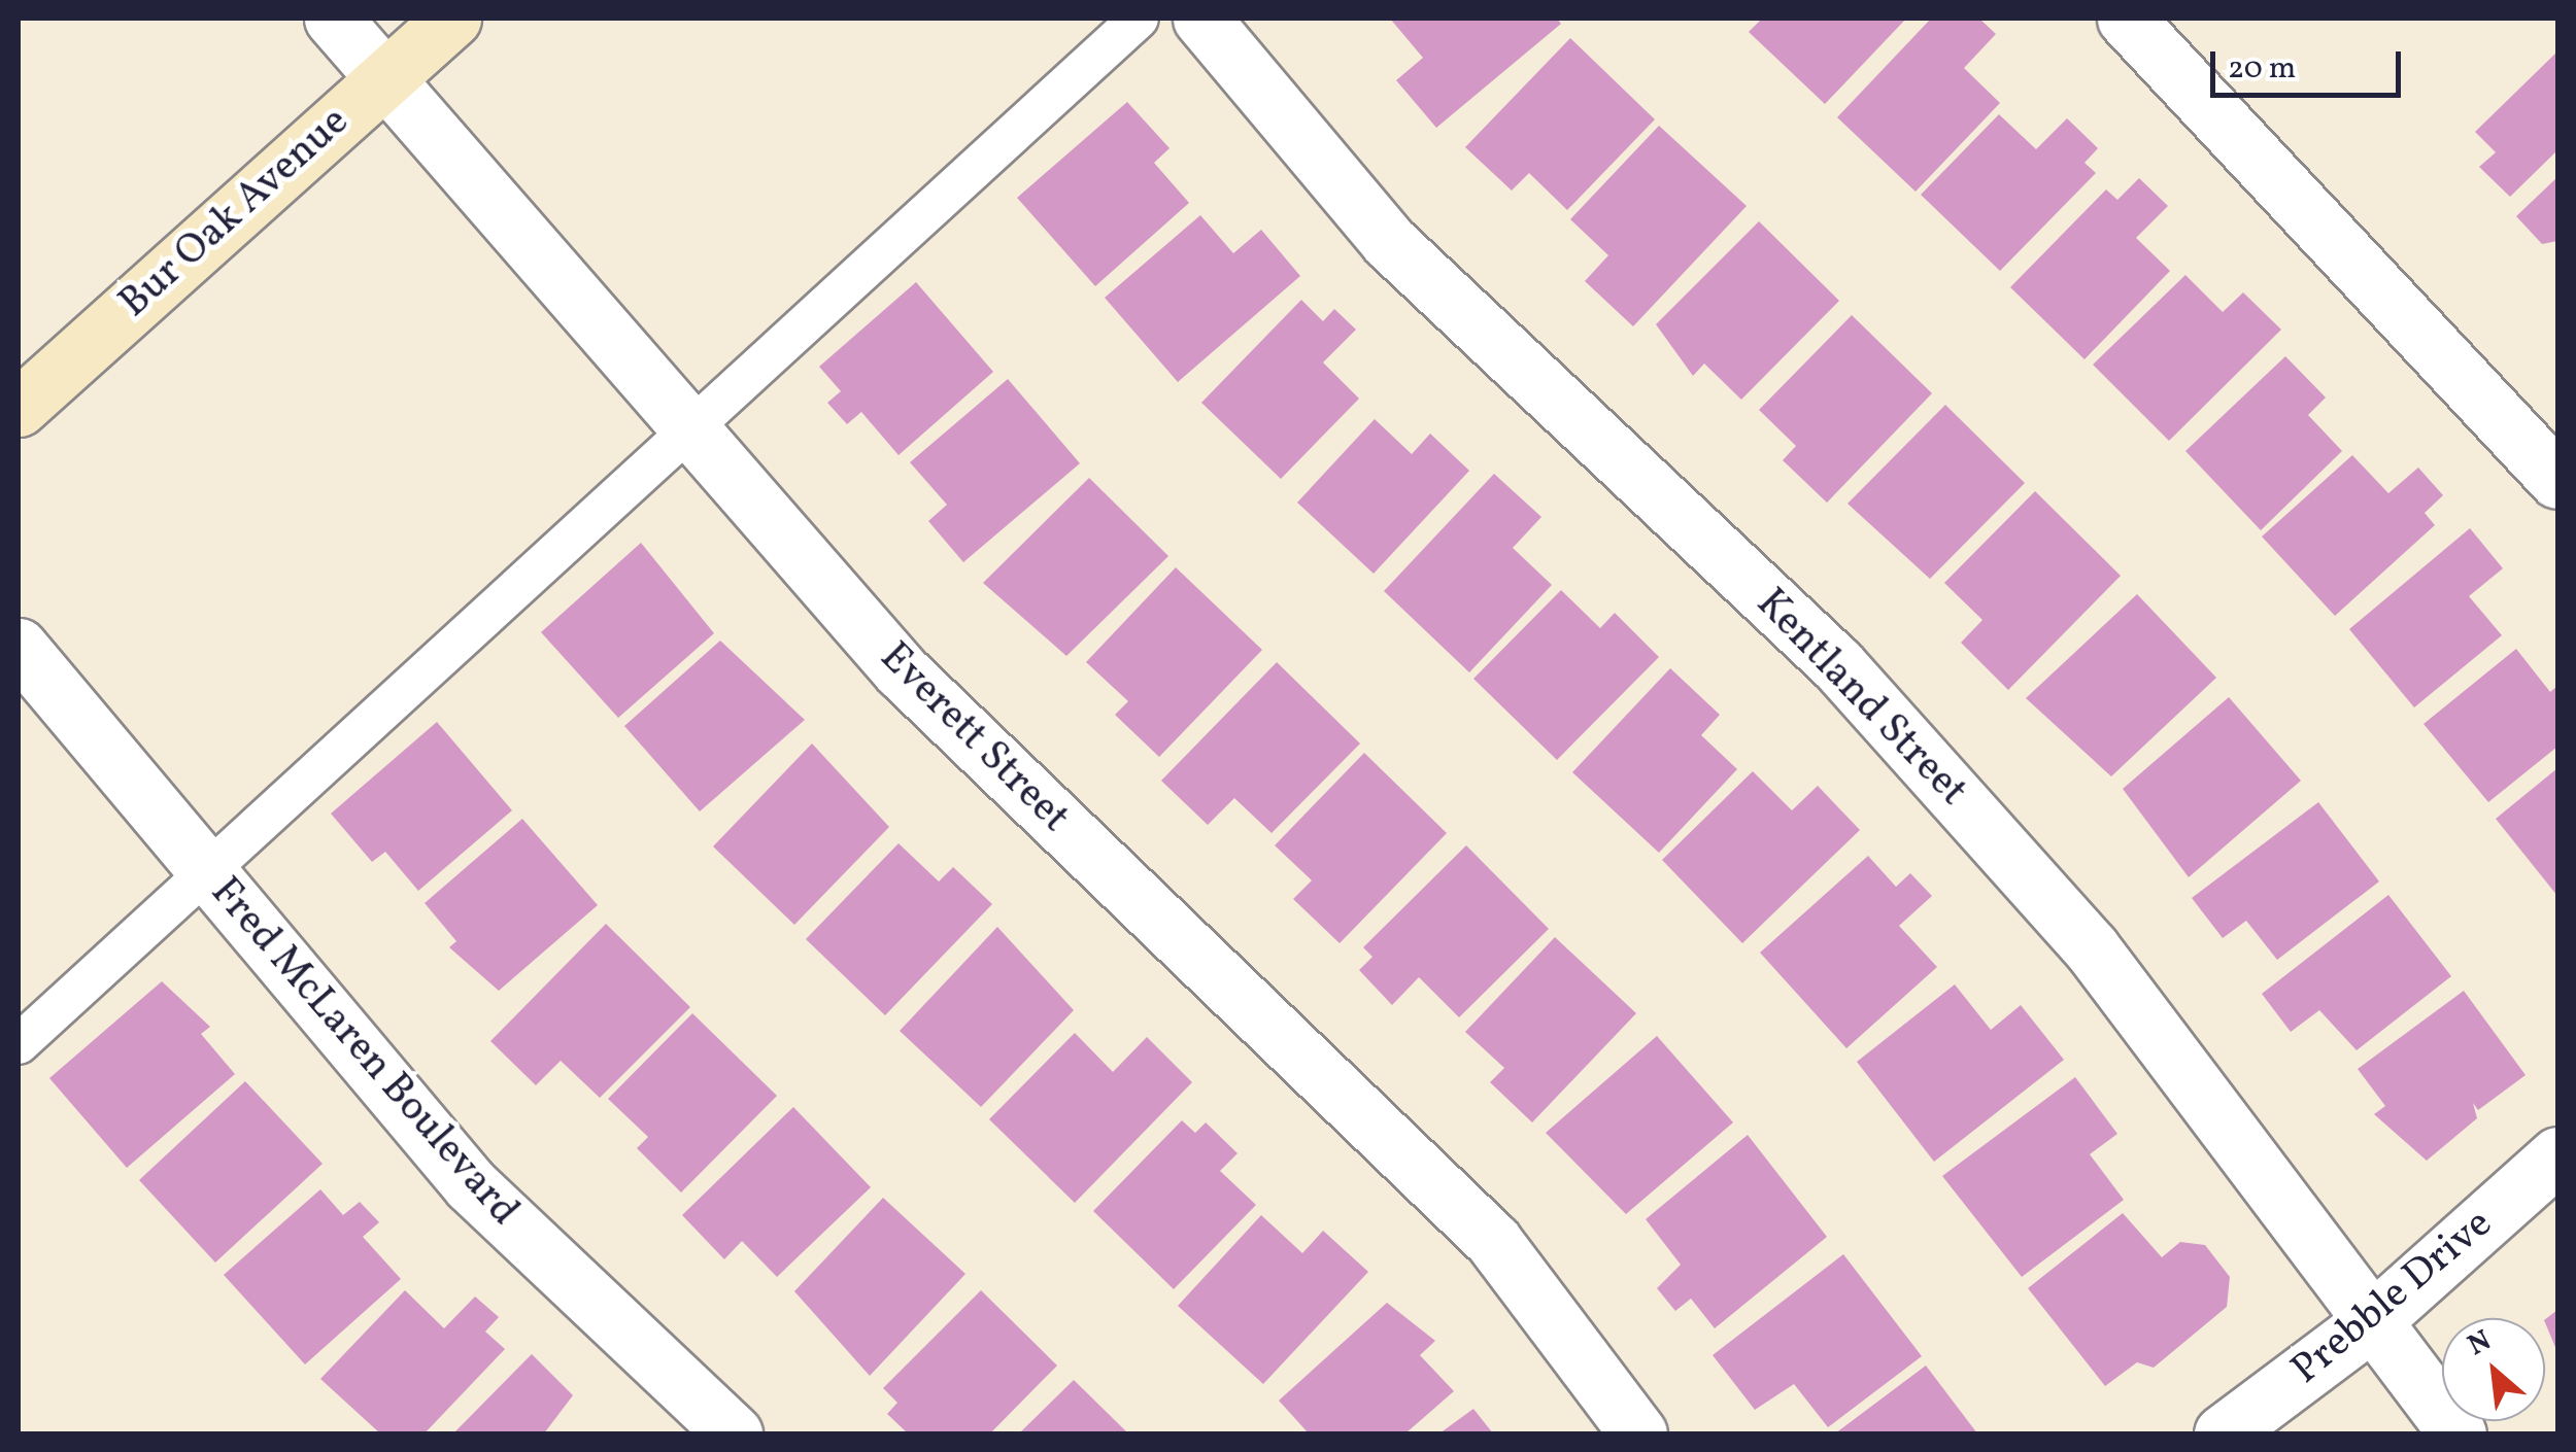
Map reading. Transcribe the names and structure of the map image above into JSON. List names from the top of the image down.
{
  "streets": {
    "street": [
      "Bur Oak Avenue",
      "Kentland Street",
      "Everett Street",
      "Fred McLaren Boulevard",
      "Prebble Drive"
    ]
  },
  "crossings": [
    ["Bur Oak Avenue", "Everett Street"],
    ["Kentland Street", "Prebble Drive"]
  ],
  "scale_bar": "20 m",
  "north": "top left"
}
